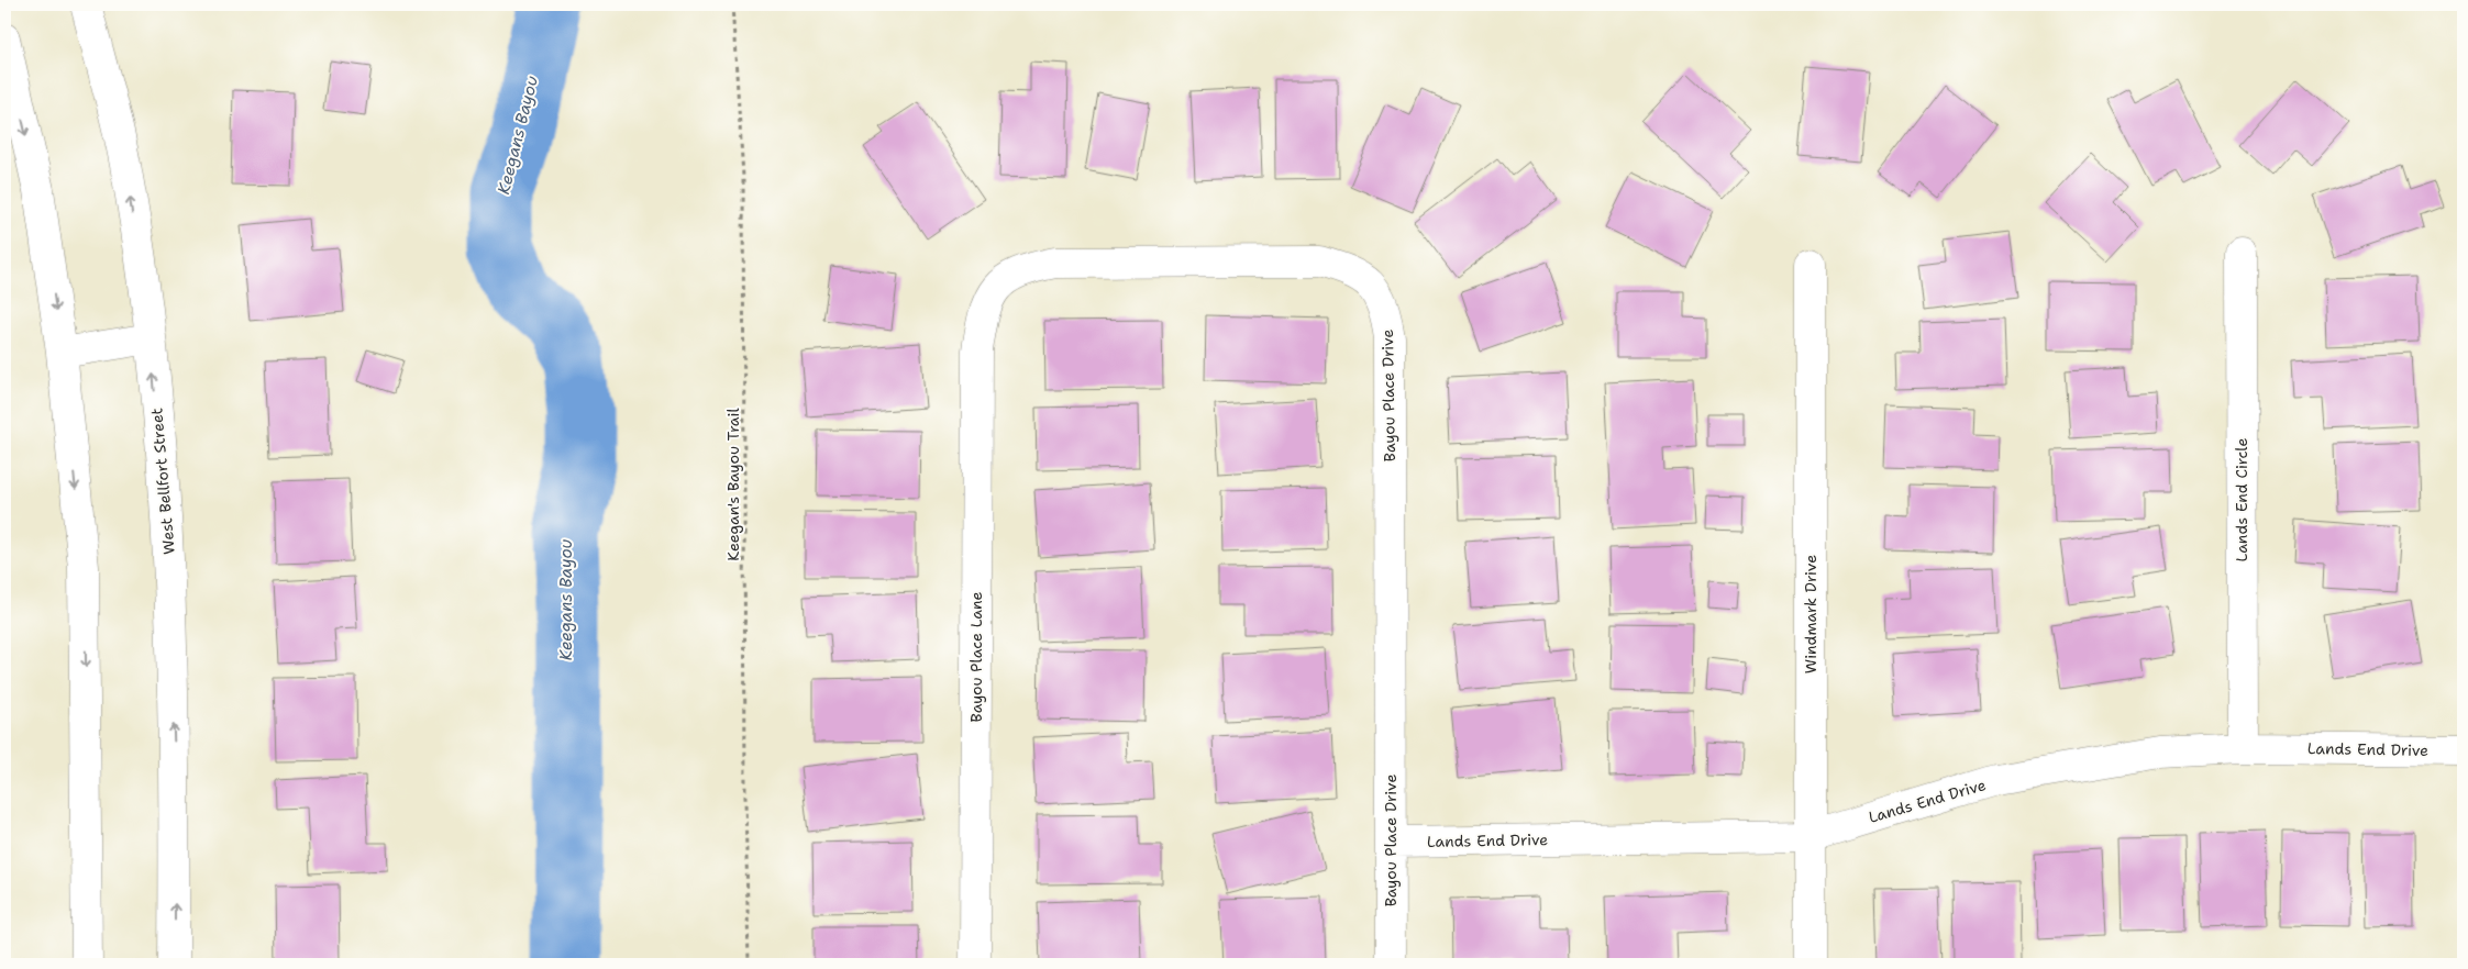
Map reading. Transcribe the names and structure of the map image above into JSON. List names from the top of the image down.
{
  "streets": {
    "street": [
      "Bayou Place Drive",
      "West Bellfort Street",
      "Lands End Circle",
      "Windmark Drive",
      "Bayou Place Lane",
      "Lands End Drive"
    ],
    "path": ["Keegan's Bayou Trail"]
  },
  "crossings": [
    ["Bayou Place Drive", "Bayou Place Lane"],
    ["Bayou Place Drive", "Lands End Drive"],
    ["Lands End Circle", "Lands End Drive"],
    ["Windmark Drive", "Lands End Drive"]
  ],
  "water": ["Keegans Bayou"]
}
